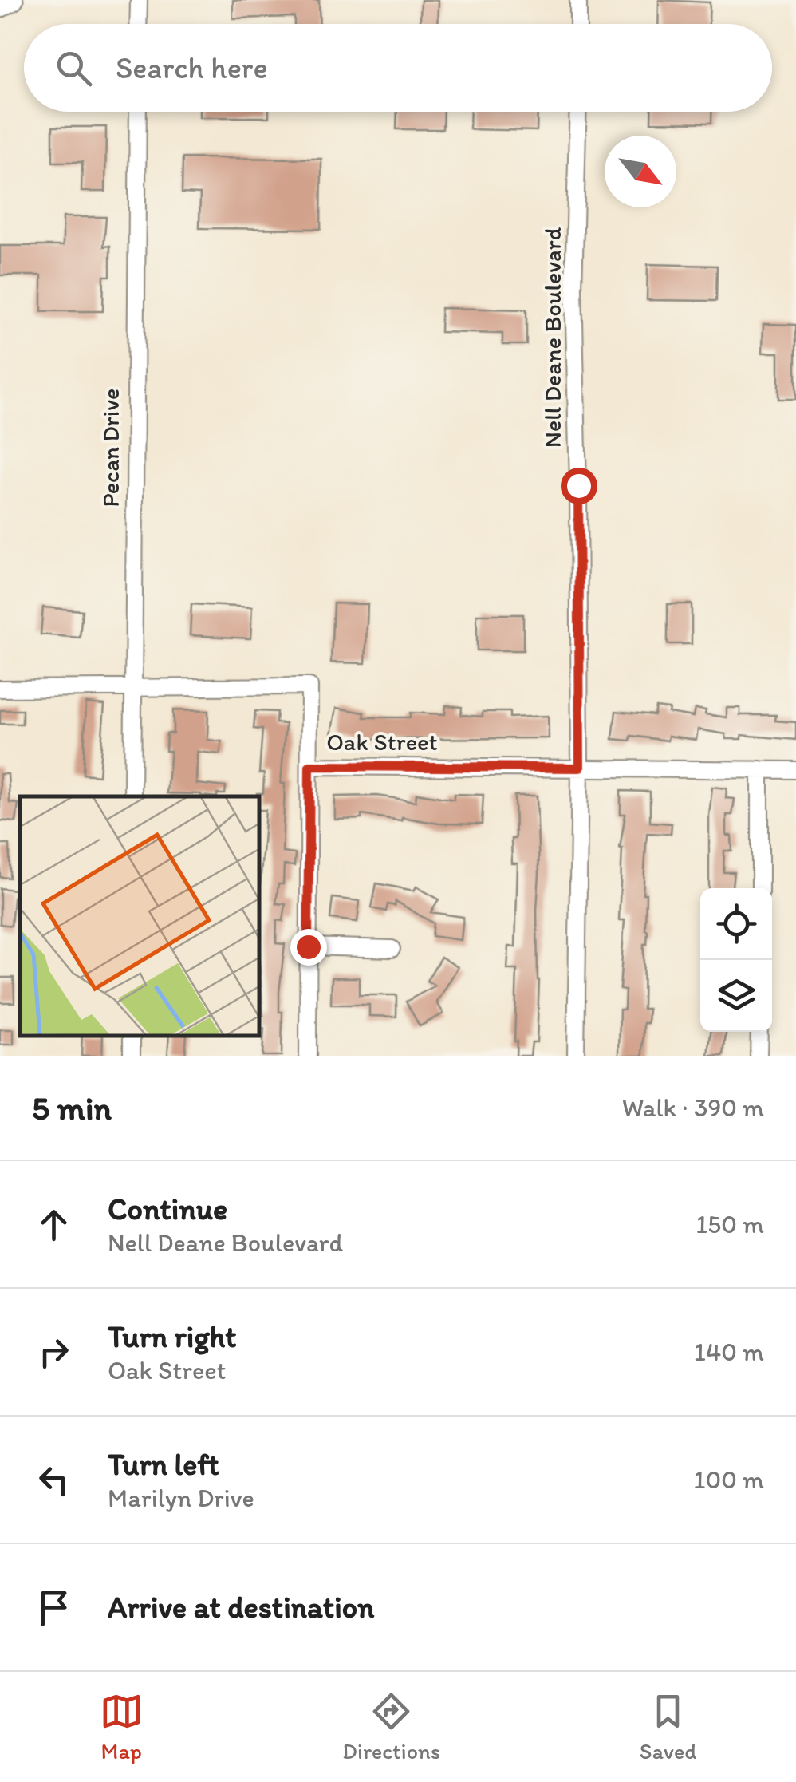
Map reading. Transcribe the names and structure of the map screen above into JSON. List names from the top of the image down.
{
  "streets": {
    "street": ["Nell Deane Boulevard", "Pecan Drive", "Oak Street"]
  },
  "crossings": [
    ["Nell Deane Boulevard", "Oak Street"],
    ["Pecan Drive", "Oak Street"]
  ],
  "north": "bottom right",
  "page": {
    "search": "Search here",
    "heading": ["5 min", "Walk · 390 m"],
    "list": [
      ["Continue", "Nell Deane Boulevard", "150 m"],
      ["Turn right", "Oak Street", "140 m"],
      ["Turn left", "Marilyn Drive", "100 m"],
      "Arrive at destination"
    ],
    "nav": ["Map", "Directions", "Saved"]
  }
}
